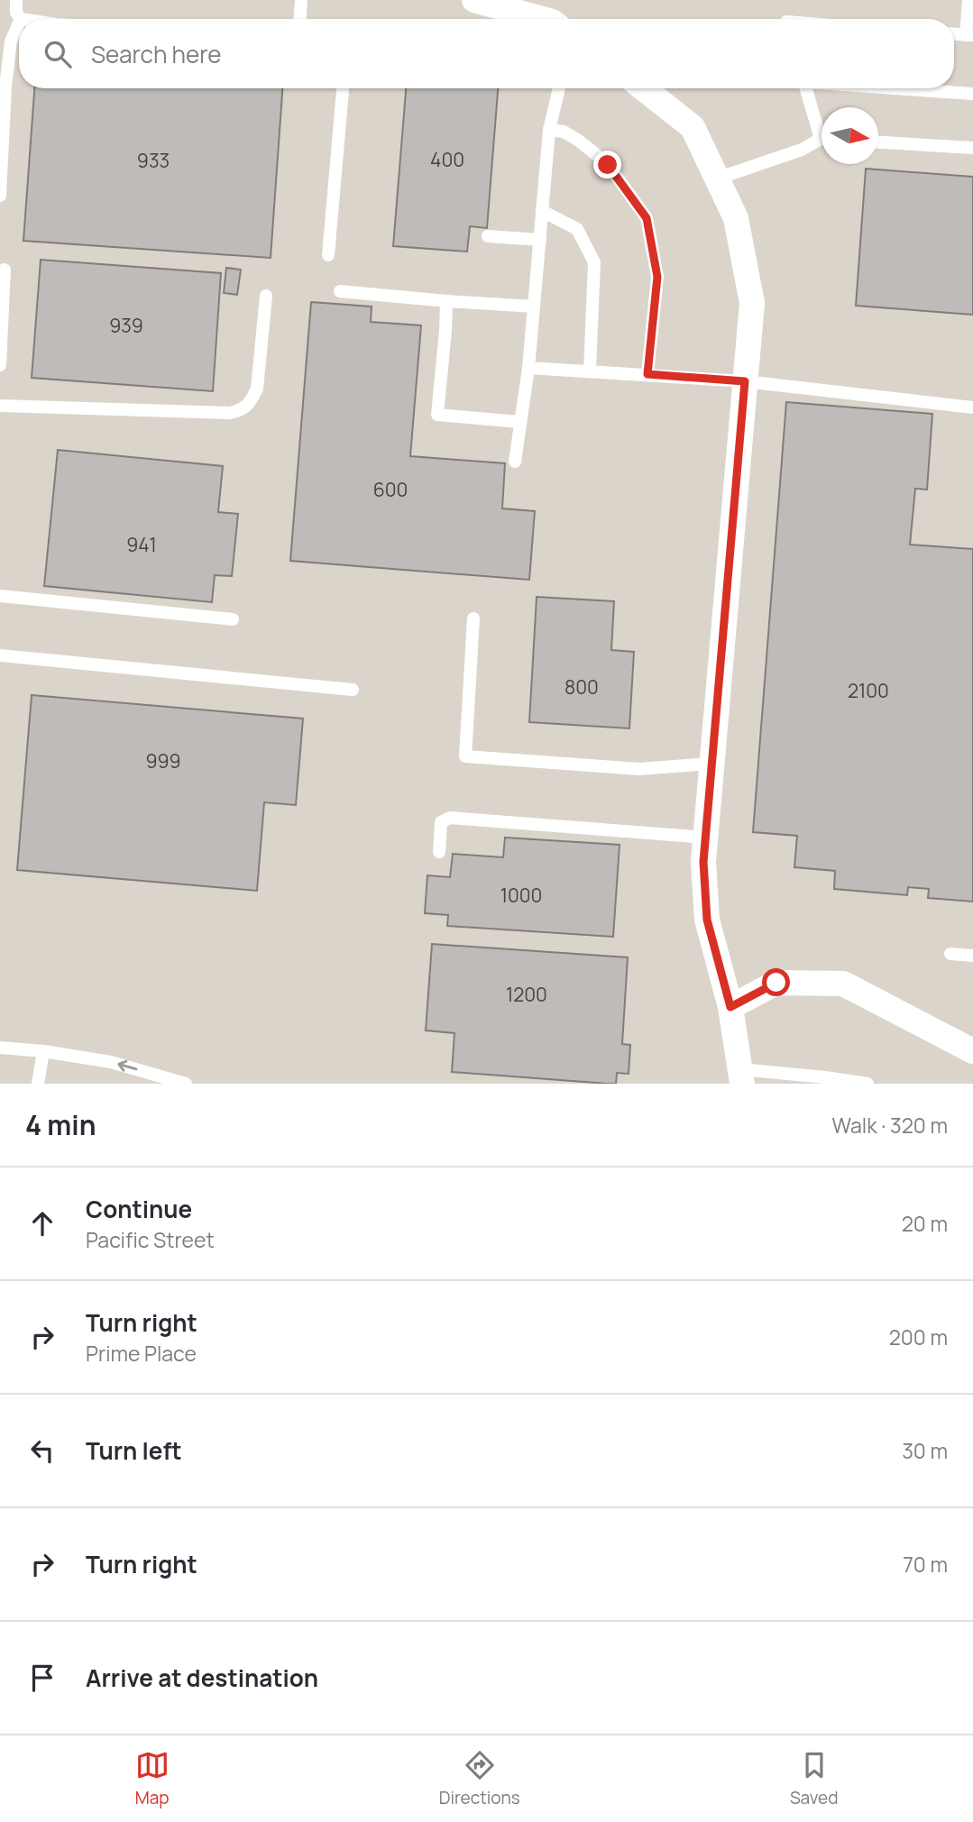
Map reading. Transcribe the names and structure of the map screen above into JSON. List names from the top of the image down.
{
  "house_numbers": [
    "400",
    "933",
    "939",
    "600",
    "941",
    "800",
    "2100",
    "999",
    "1000",
    "1200"
  ],
  "north": "right",
  "page": {
    "search": "Search here",
    "heading": ["4 min", "Walk · 320 m"],
    "list": [
      ["Continue", "Pacific Street", "20 m"],
      ["Turn right", "Prime Place", "200 m"],
      ["Turn left", "30 m"],
      ["Turn right", "70 m"],
      "Arrive at destination"
    ],
    "nav": ["Map", "Directions", "Saved"]
  }
}
